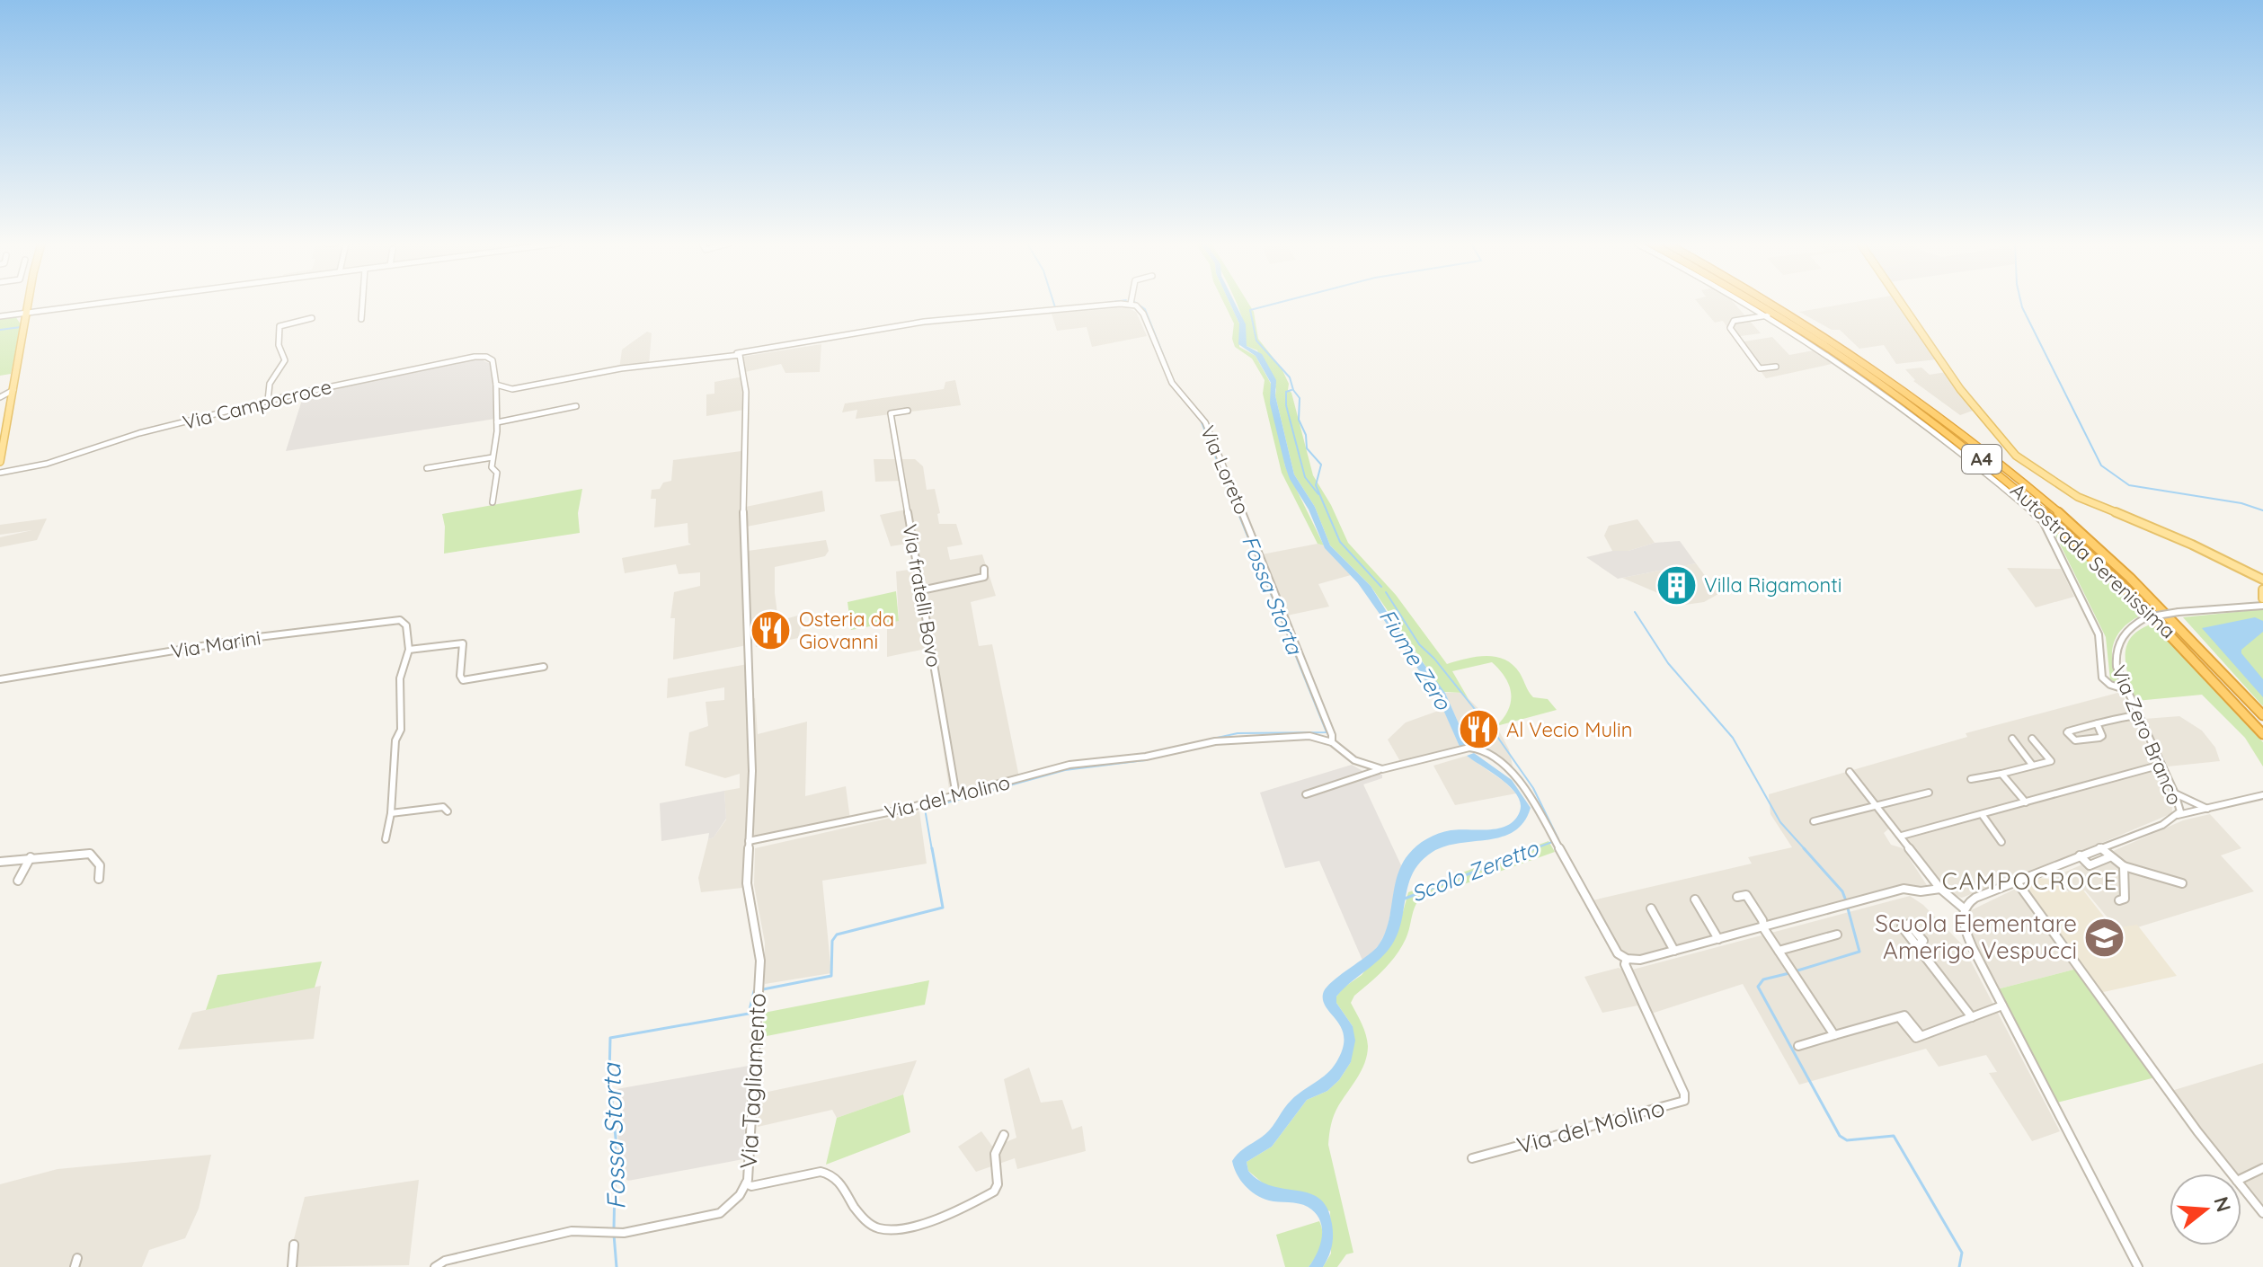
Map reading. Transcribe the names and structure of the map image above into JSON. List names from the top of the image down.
{
  "streets": {
    "highway": ["A4", "Autostrada Serenissima"],
    "street": [
      "Via Campocroce",
      "Via Loreto",
      "Via fratelli Bovo",
      "Via Marini",
      "Via Zero Branco",
      "Via del Molino",
      "Via Tagliamento"
    ]
  },
  "crossings": [
    ["Via Loreto", "Via del Molino"],
    ["Via fratelli Bovo", "Via del Molino"],
    ["Via del Molino", "Via Tagliamento"]
  ],
  "districts": ["CAMPOCROCE"],
  "water": ["Fossa Storta", "Fiume Zero", "Scolo Zeretto"],
  "places": {
    "building": ["Villa Rigamonti"],
    "restaurant": ["Osteria da Giovanni", "Al Vecio Mulin"],
    "school or university": ["Scuola Elementare Amerigo Vespucci"]
  },
  "north": "right"
}
